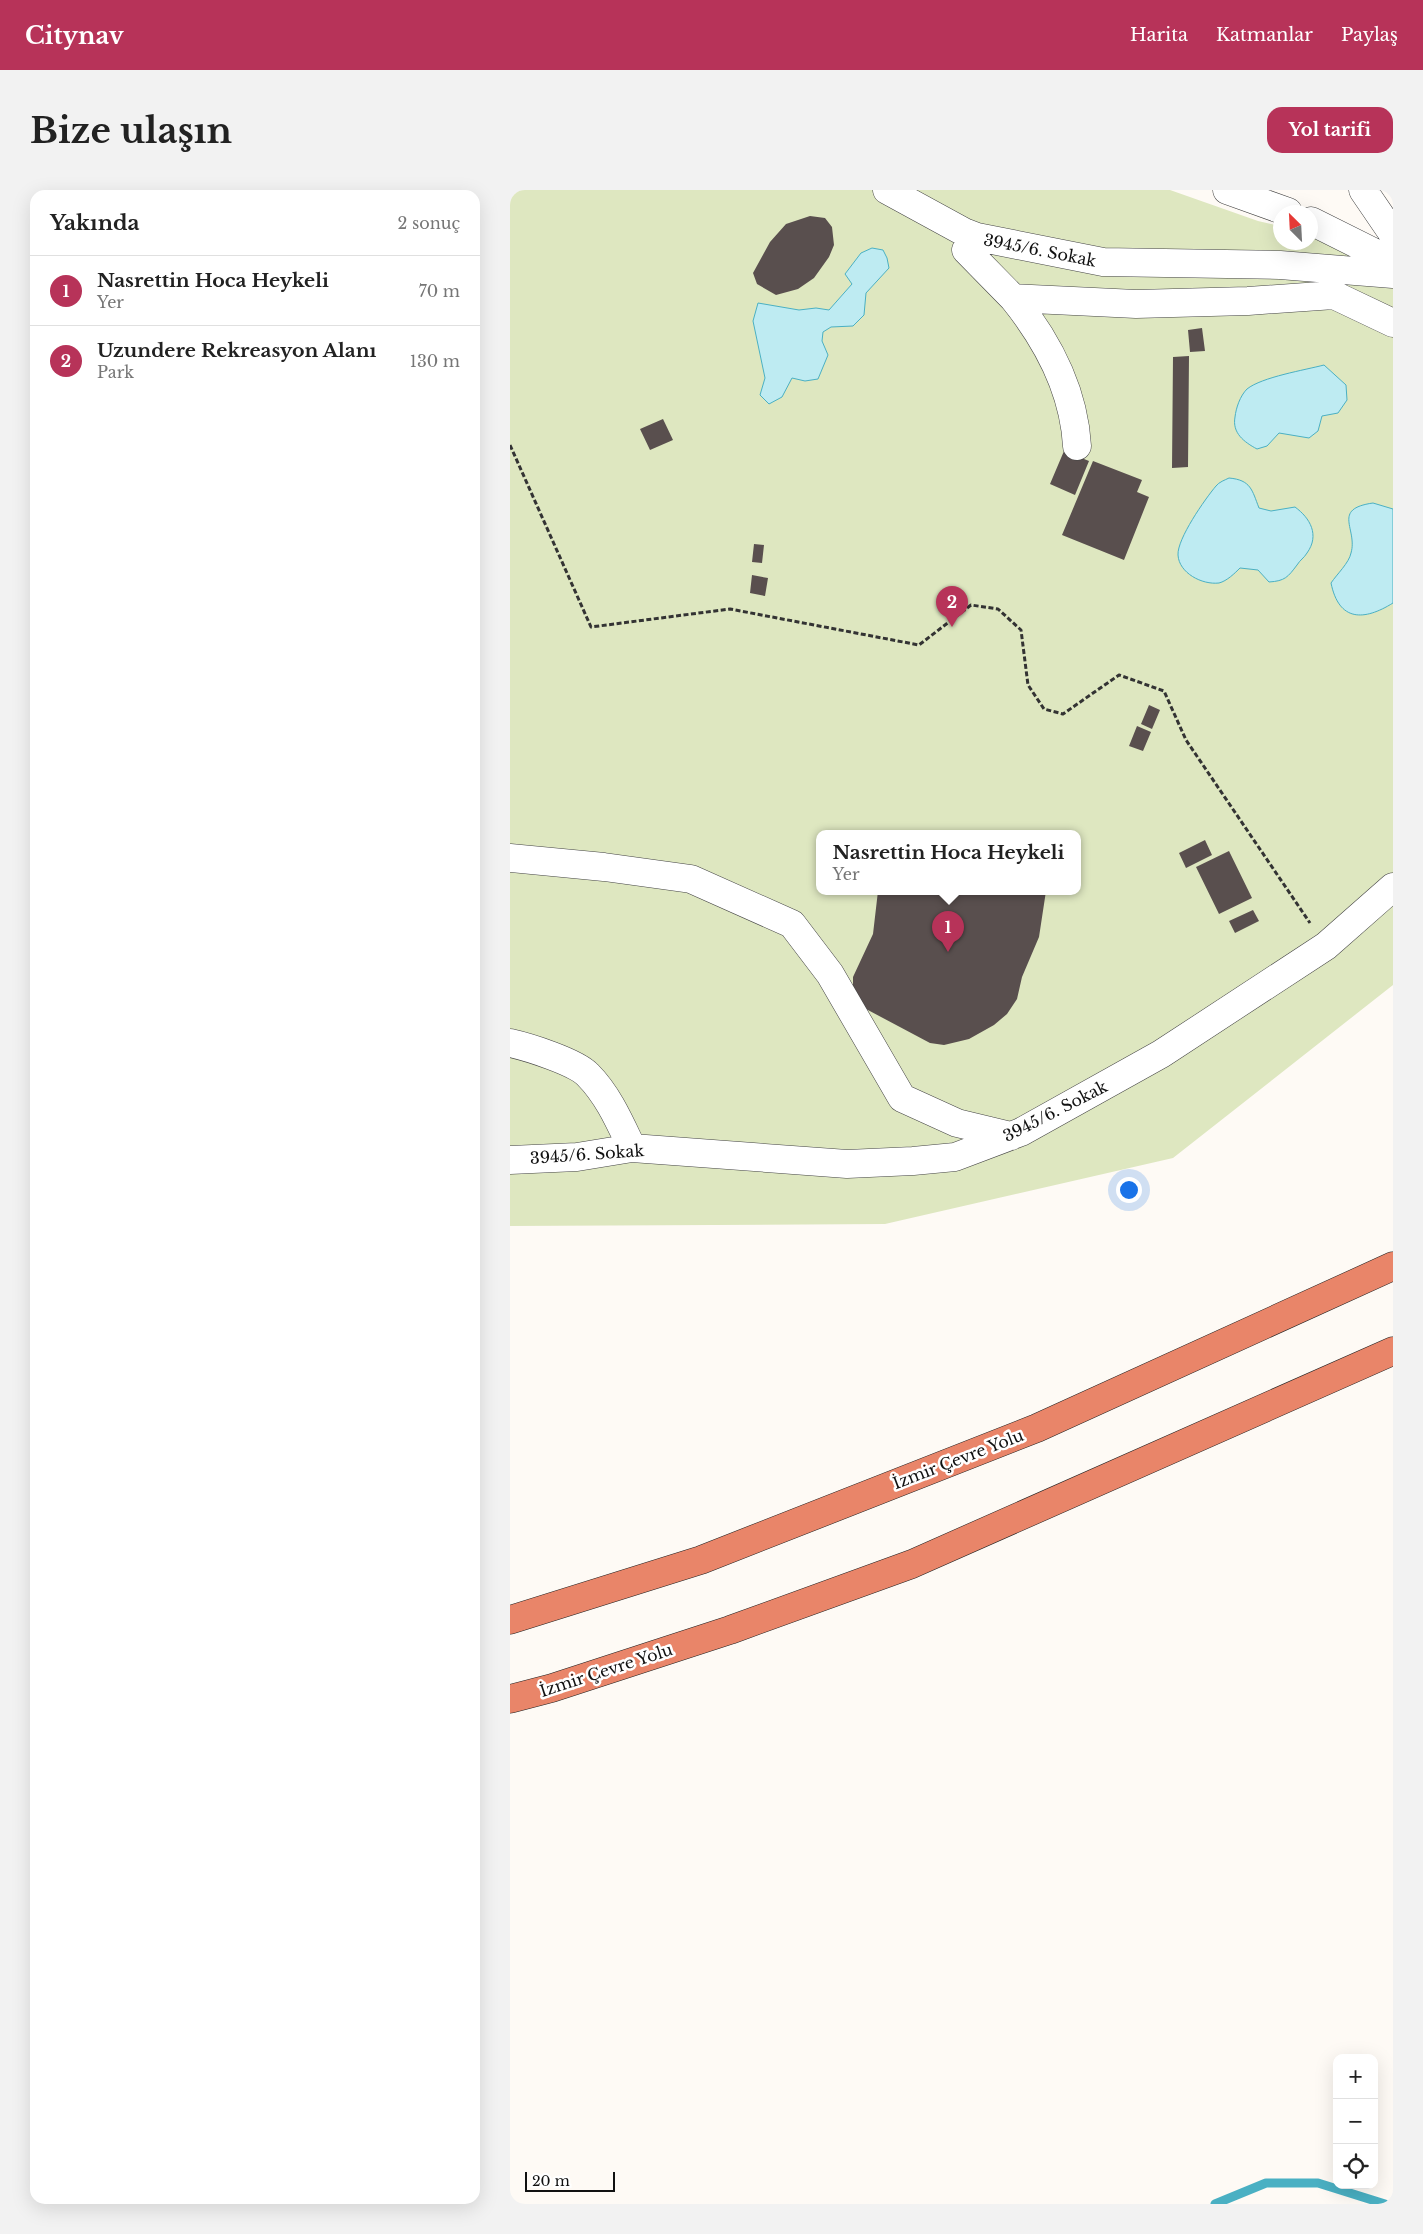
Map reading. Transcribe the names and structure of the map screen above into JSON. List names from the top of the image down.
{
  "streets": {
    "highway": ["İzmir Çevre Yolu"],
    "street": ["3945/6. Sokak"]
  },
  "scale_bar": "20 m",
  "north": "top left",
  "page": {
    "header": "Citynav",
    "nav": ["Harita", "Katmanlar", "Paylaş"],
    "buttons": "Yol tarifi",
    "title": "Bize ulaşın",
    "heading": ["Yakında", "2 sonuç"],
    "list": [
      {
        "mark": "1",
        "name": "Nasrettin Hoca Heykeli",
        "note": "Yer",
        "value": "70 m"
      },
      {
        "mark": "2",
        "name": "Uzundere Rekreasyon Alanı",
        "note": "Park",
        "value": "130 m"
      }
    ],
    "pins": ["2", "1"],
    "popup": ["Nasrettin Hoca Heykeli", "Yer"],
    "map_buttons": ["+", "−"],
    "scale": "20 m"
  }
}
